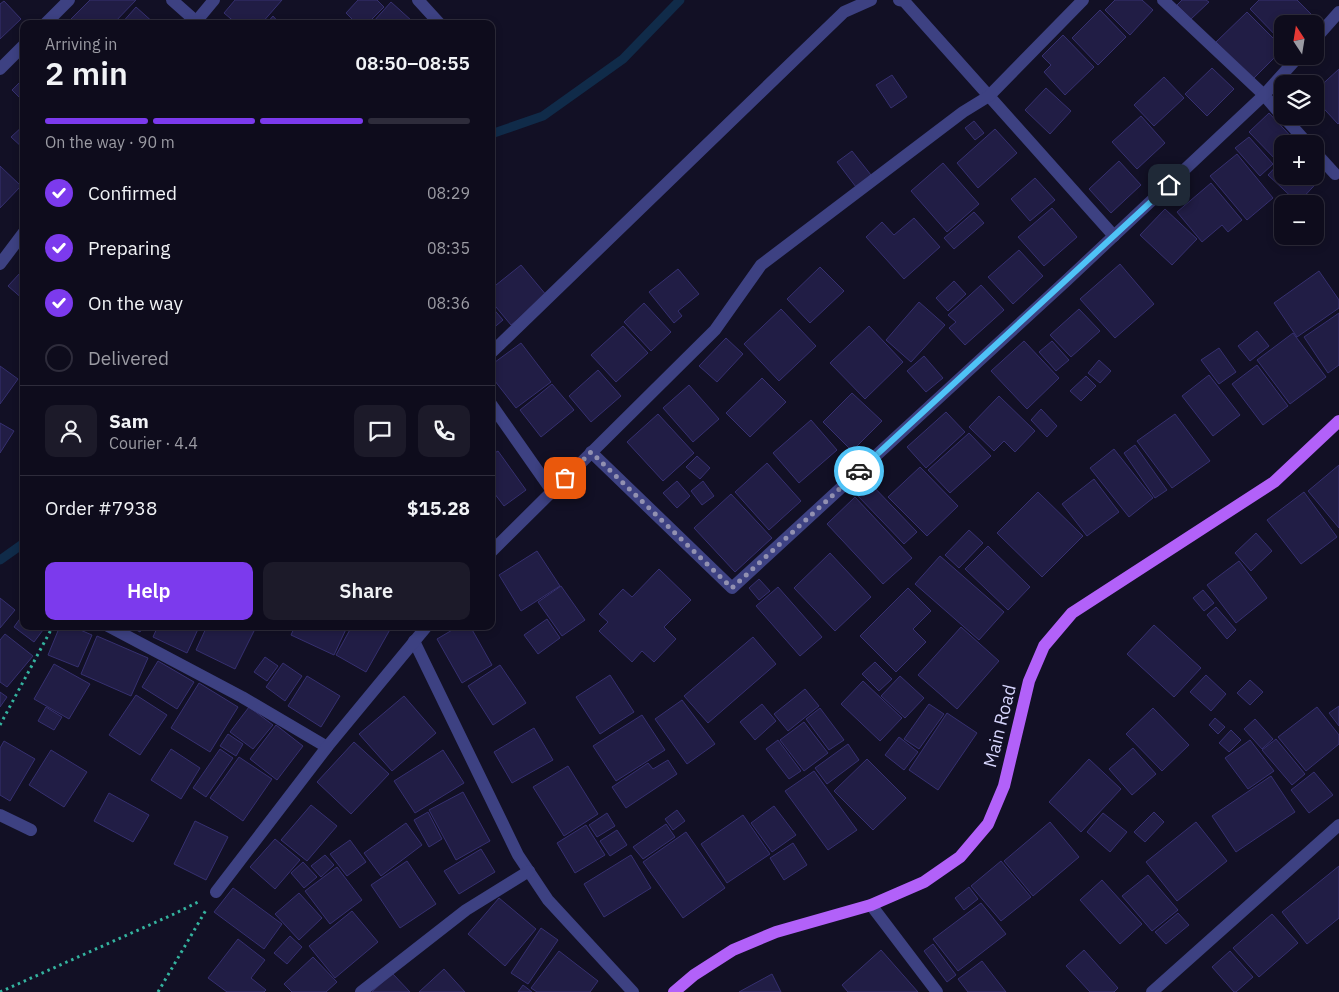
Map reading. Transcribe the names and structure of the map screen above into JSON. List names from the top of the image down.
{
  "streets": {
    "main road": ["Main Road"]
  },
  "north": "top",
  "page": {
    "map_buttons": ["+", "−"],
    "heading": ["2 min", "Arriving in", "08:50–08:55"],
    "panel": [
      "Sam",
      "Courier · 4.4",
      "Order #7938",
      "$15.28"
    ],
    "bar": "On the way · 90 m",
    "list": [
      ["Confirmed", "08:29"],
      ["Preparing", "08:35"],
      ["On the way", "08:36"],
      "Delivered"
    ],
    "buttons": ["Help", "Share"]
  }
}
